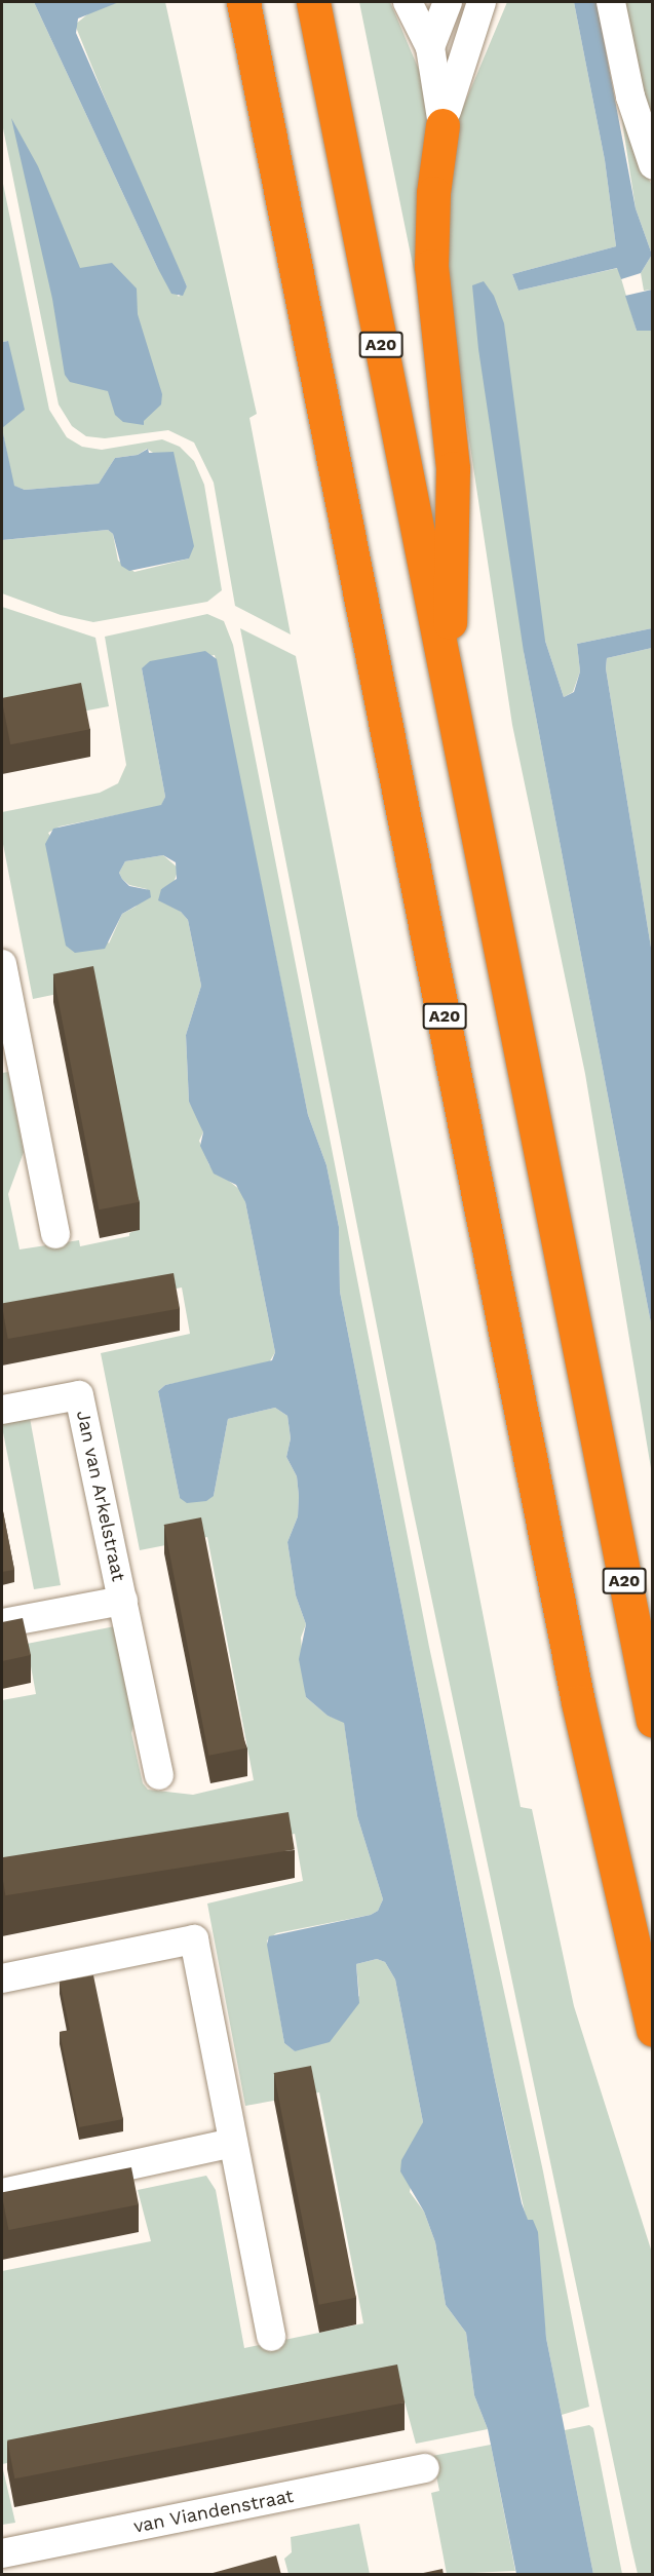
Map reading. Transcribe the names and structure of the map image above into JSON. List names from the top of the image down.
{
  "streets": {
    "highway": ["A20"],
    "street": ["Jan van Arkelstraat", "van Viandenstraat"]
  }
}
